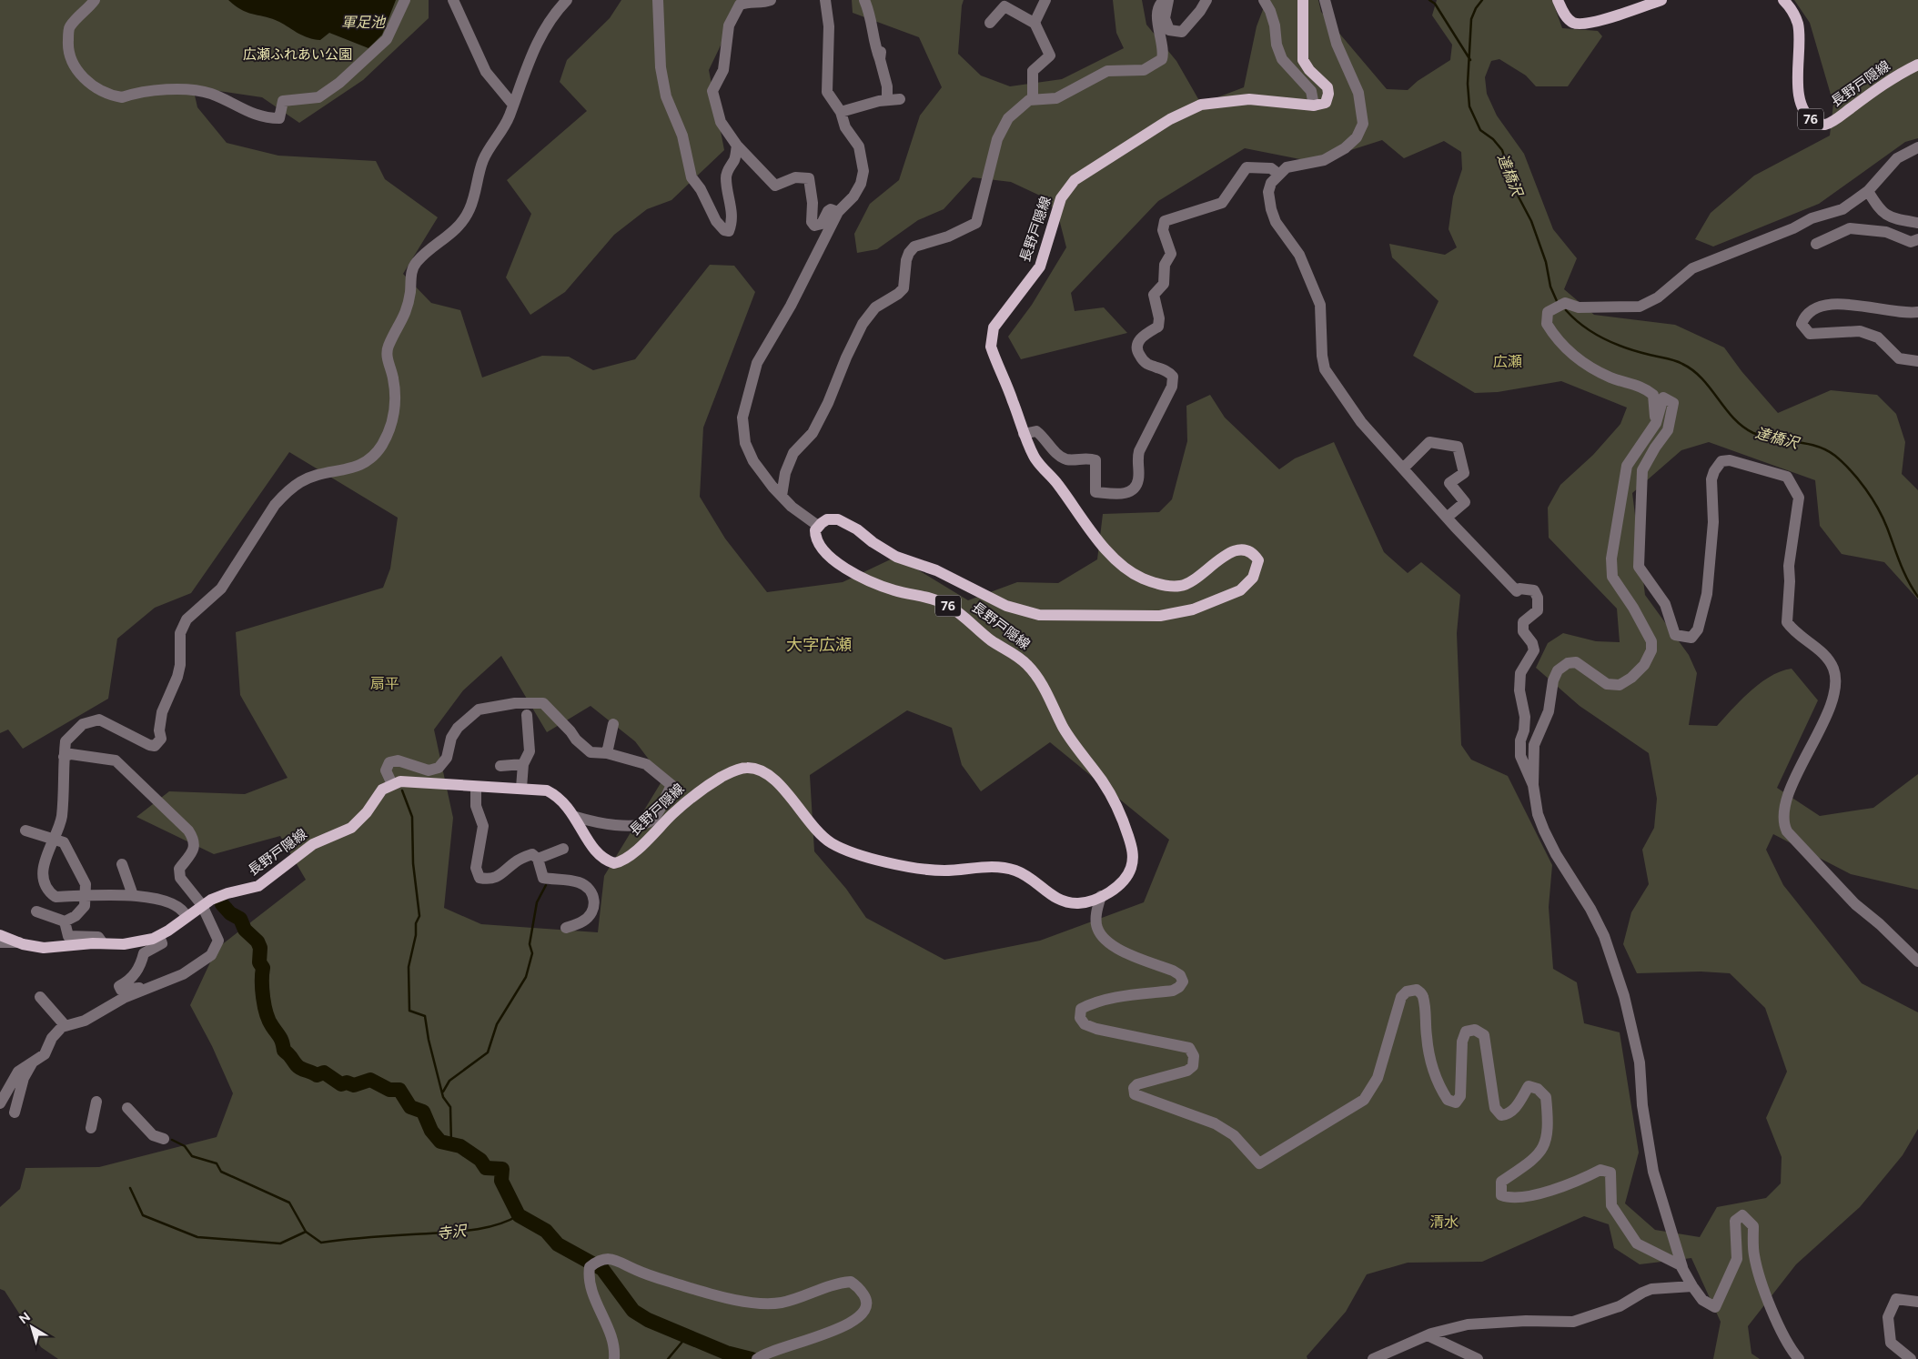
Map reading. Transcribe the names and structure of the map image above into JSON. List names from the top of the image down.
{
  "streets": {
    "main road": ["長野戸隠線", "76"]
  },
  "districts": [
    "広瀬",
    "大字広瀬",
    "扇平",
    "清水"
  ],
  "water": ["軍足池", "達橋沢", "寺沢"],
  "parks": ["広瀬ふれあい公園"],
  "north": "top left"
}
